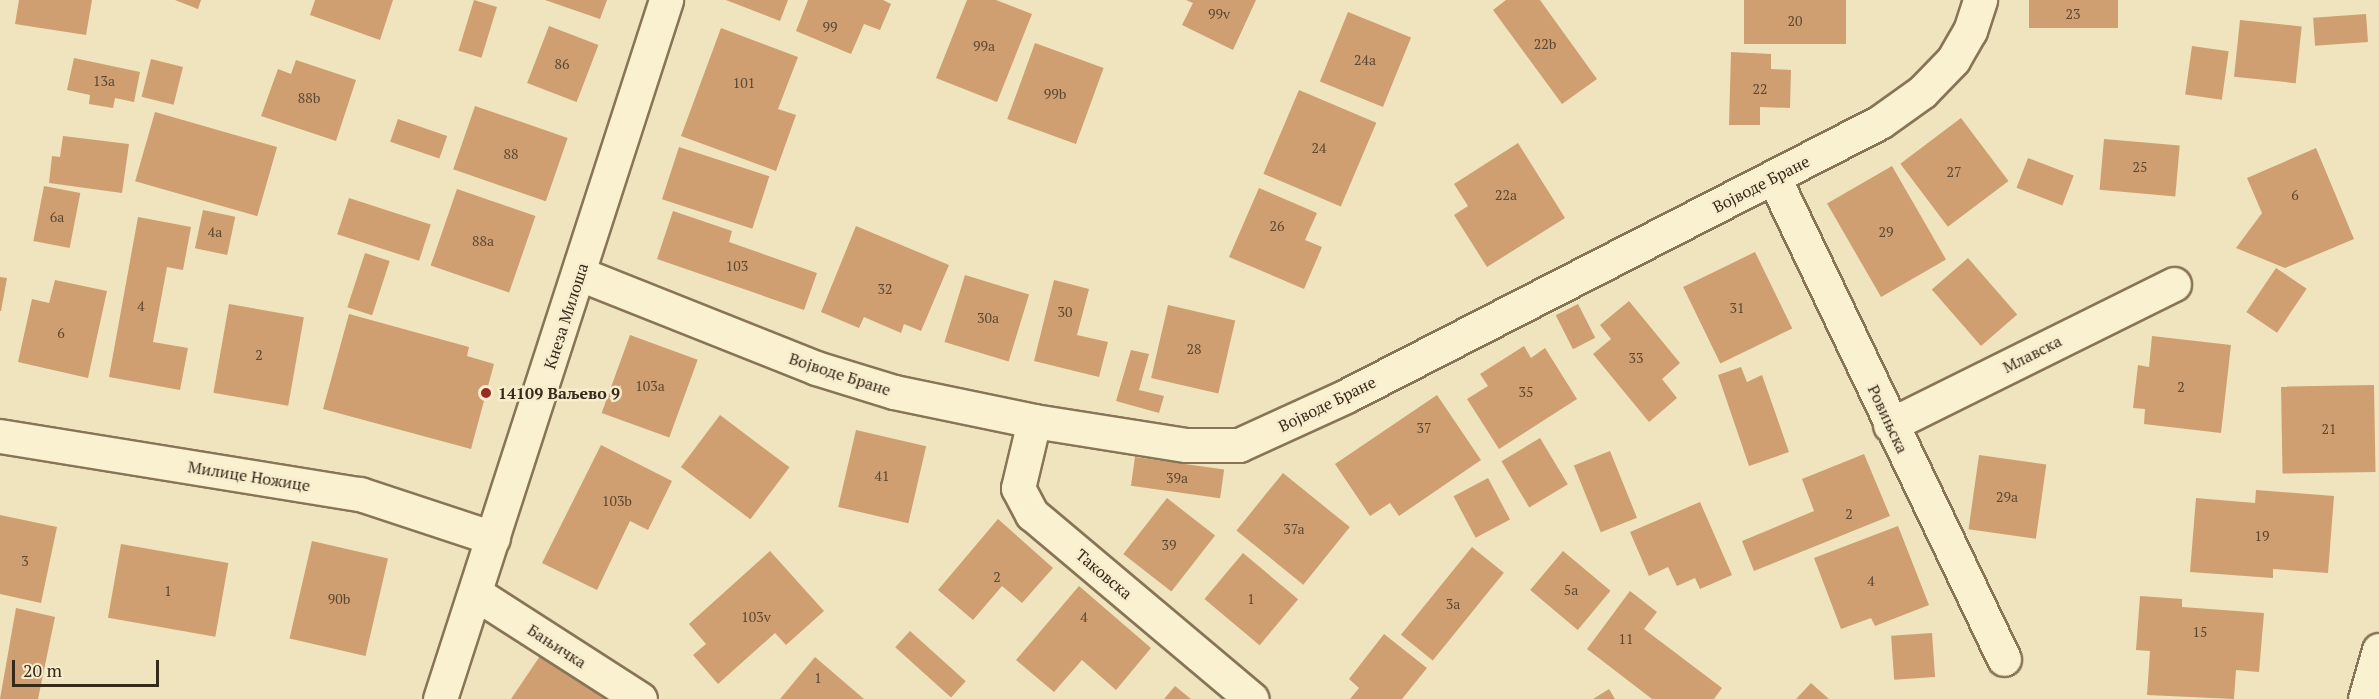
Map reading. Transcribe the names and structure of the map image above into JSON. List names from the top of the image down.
{
  "streets": {
    "street": [
      "Војводе Бране",
      "Кнеза Милоша",
      "Млавска",
      "Ровињска",
      "Милице Ножице",
      "Таковска",
      "Бањичка"
    ]
  },
  "crossings": [
    ["Војводе Бране", "Кнеза Милоша"],
    ["Војводе Бране", "Ровињска"],
    ["Војводе Бране", "Таковска"],
    ["Кнеза Милоша", "Милице Ножице"],
    ["Кнеза Милоша", "Бањичка"],
    ["Млавска", "Ровињска"]
  ],
  "places": ["14109 Ваљево 9"],
  "house_numbers": [
    "99v",
    "23",
    "20",
    "99",
    "22b",
    "99a",
    "24a",
    "86",
    "13a",
    "101",
    "22",
    "99b",
    "88b",
    "24",
    "88",
    "25",
    "27",
    "22a",
    "6",
    "6a",
    "26",
    "4a",
    "29",
    "88a",
    "103",
    "32",
    "4",
    "31",
    "30",
    "30a",
    "6",
    "28",
    "2",
    "33",
    "103a",
    "2",
    "35",
    "37",
    "21",
    "41",
    "39a",
    "29a",
    "103b",
    "2",
    "37a",
    "19",
    "39",
    "3",
    "2",
    "4",
    "5a",
    "1",
    "90b",
    "1",
    "3a",
    "103v",
    "4",
    "15",
    "11",
    "1"
  ],
  "scale_bar": "20 m"
}
